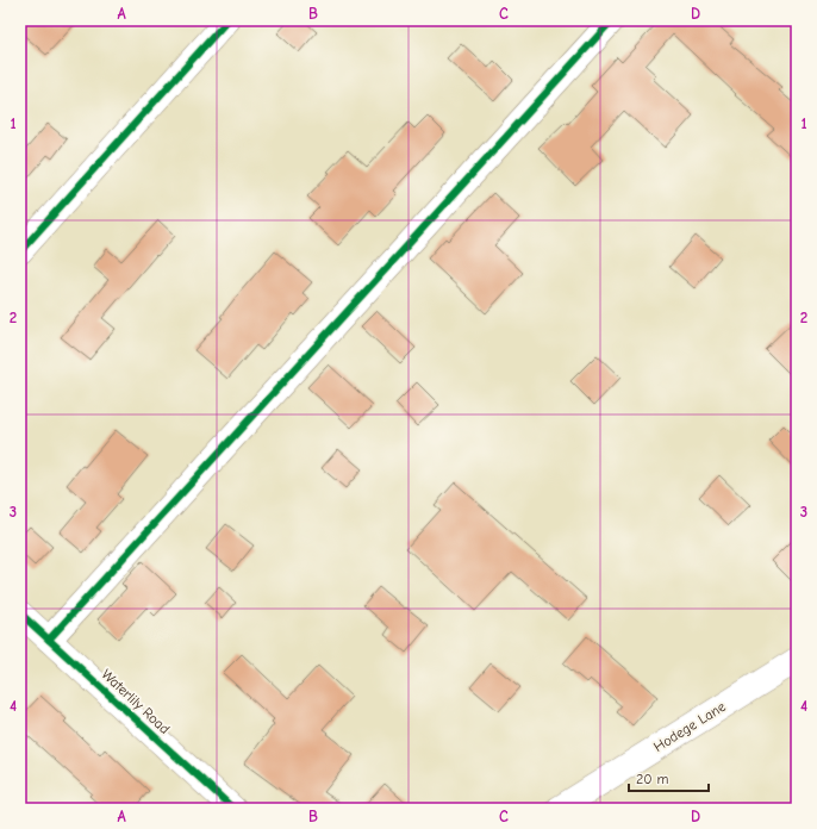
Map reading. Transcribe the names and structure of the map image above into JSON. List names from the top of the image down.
{
  "streets": {
    "street": ["Waterlily Road", "Hodege Lane"]
  },
  "scale_bar": "20 m",
  "grid": {
    "columns": [
      "A",
      "B",
      "C",
      "D"
    ],
    "rows": [
      "1",
      "2",
      "3",
      "4"
    ]
  }
}
